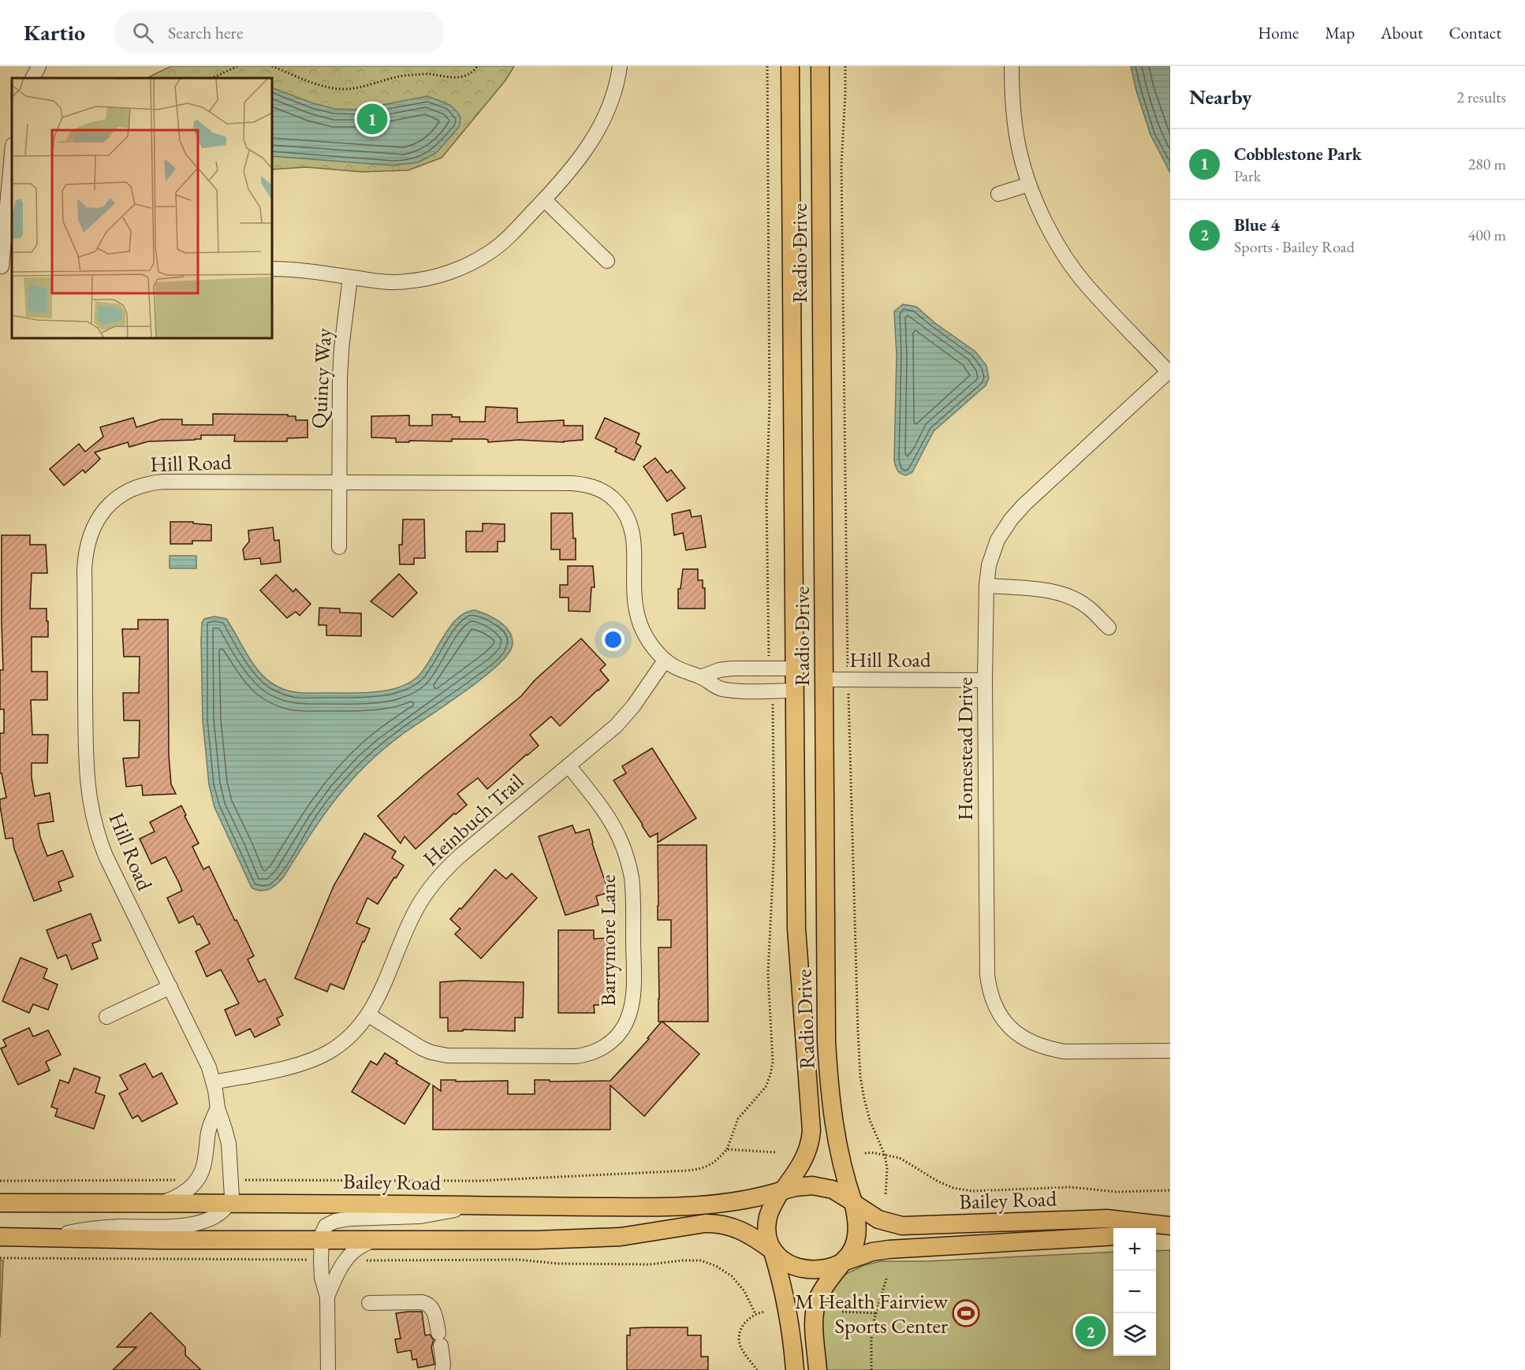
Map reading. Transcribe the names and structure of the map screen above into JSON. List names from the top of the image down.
{
  "streets": {
    "main road": ["Radio Drive", "Bailey Road"],
    "street": [
      "Quincy Way",
      "Hill Road",
      "Homestead Drive",
      "Heinbuch Trail",
      "Barrymore Lane"
    ]
  },
  "crossings": [
    ["Radio Drive", "Hill Road"],
    ["Radio Drive", "Bailey Road"],
    ["Quincy Way", "Hill Road"],
    ["Hill Road", "Homestead Drive"],
    ["Hill Road", "Heinbuch Trail"],
    ["Hill Road", "Bailey Road"],
    ["Heinbuch Trail", "Barrymore Lane"]
  ],
  "places": {
    "sports": ["M Health Fairview Sports Center"]
  },
  "page": {
    "header": "Kartio",
    "search": "Search here",
    "nav": [
      "Home",
      "Map",
      "About",
      "Contact"
    ],
    "heading": ["Nearby", "2 results"],
    "pins": ["1", "2"],
    "list": [
      {
        "mark": "1",
        "name": "Cobblestone Park",
        "note": "Park",
        "value": "280 m"
      },
      {
        "mark": "2",
        "name": "Blue 4",
        "note": "Sports · Bailey Road",
        "value": "400 m"
      }
    ],
    "map_buttons": ["+", "−"]
  }
}
